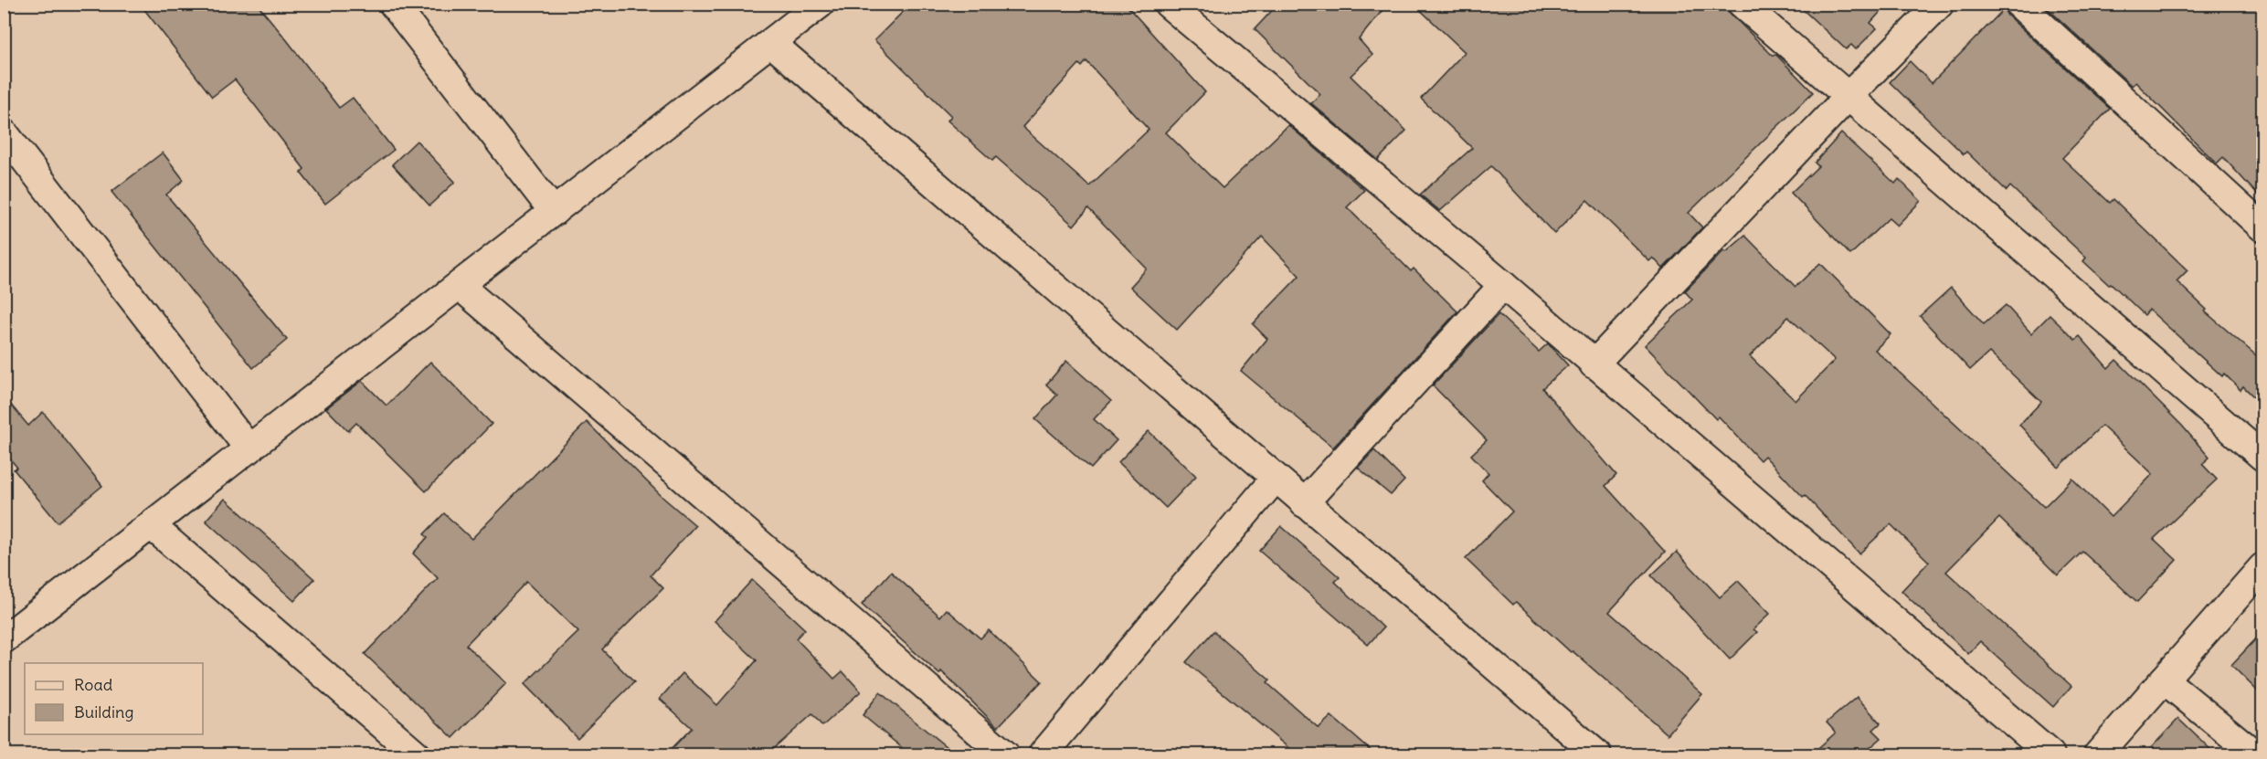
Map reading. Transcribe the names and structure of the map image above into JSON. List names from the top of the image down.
{
  "legend": ["Road", "Building"]
}
